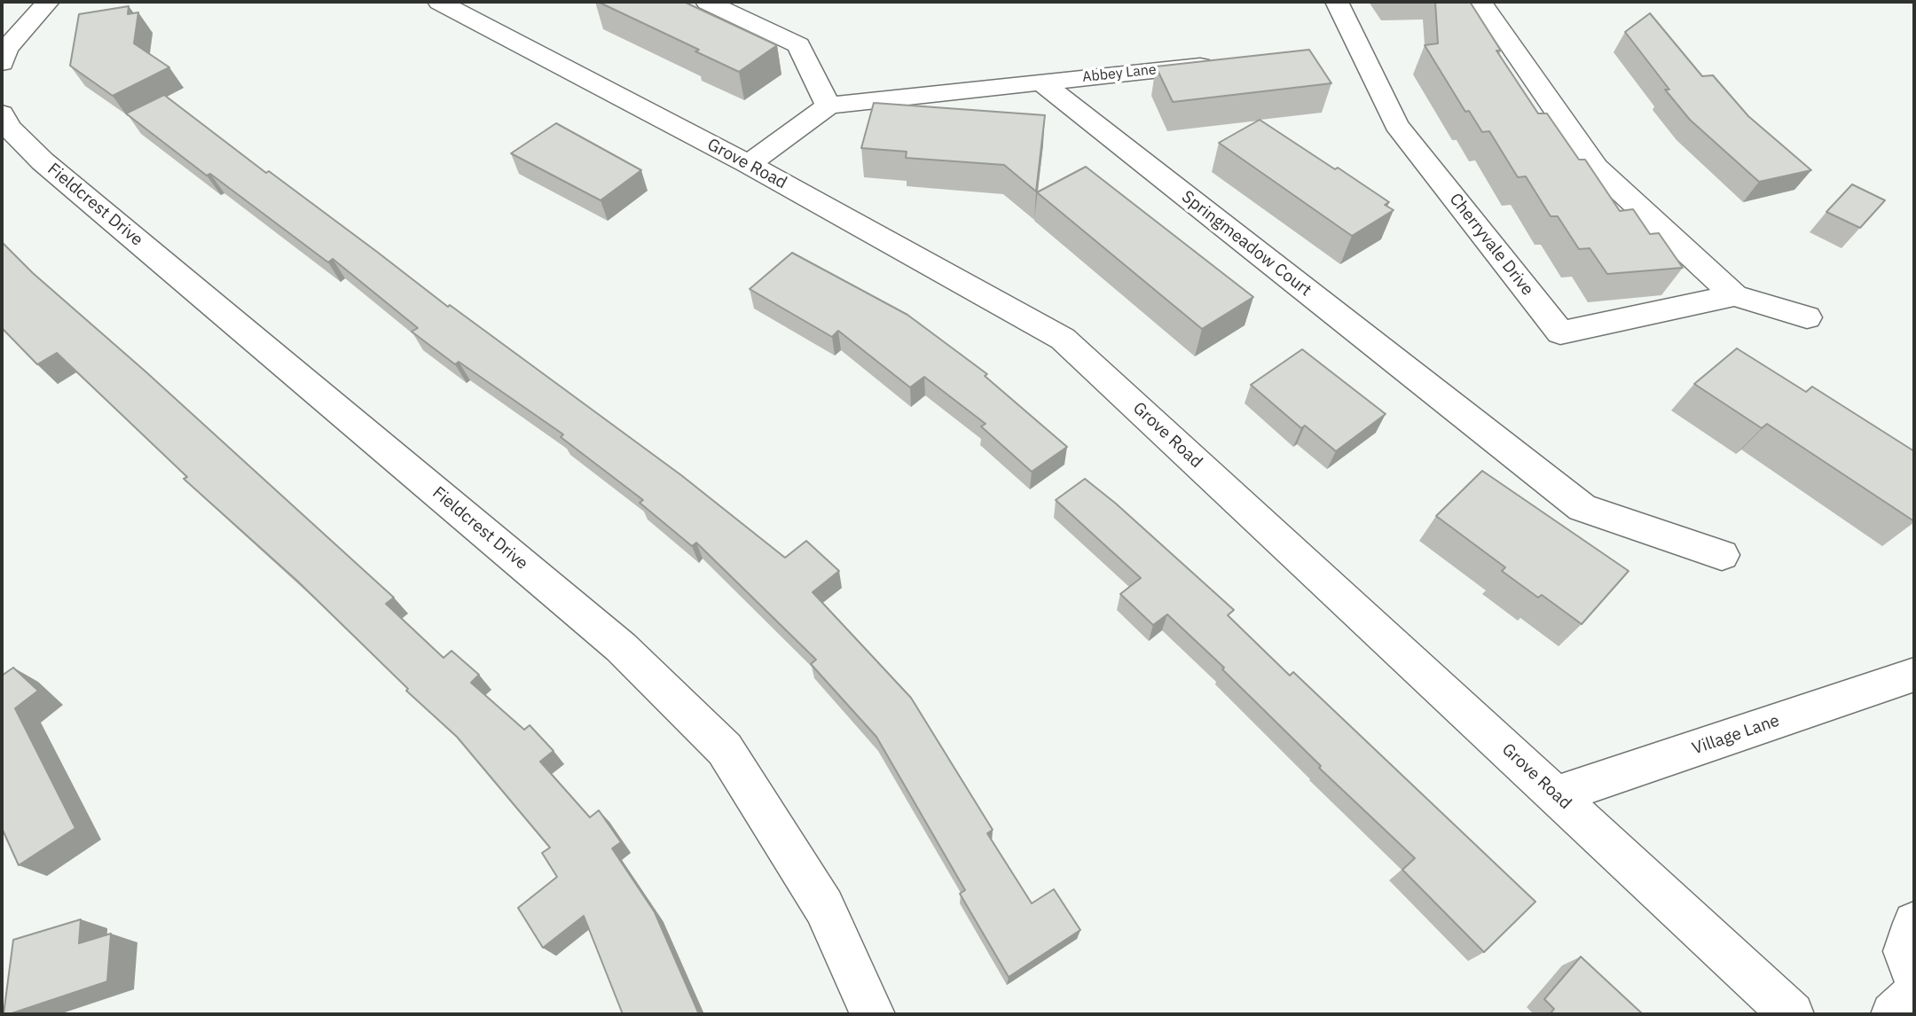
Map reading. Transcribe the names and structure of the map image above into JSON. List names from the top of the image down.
{
  "streets": {
    "street": [
      "Abbey Lane",
      "Grove Road",
      "Fieldcrest Drive",
      "Springmeadow Court",
      "Cherryvale Drive",
      "Village Lane"
    ]
  },
  "crossings": [
    ["Abbey Lane", "Springmeadow Court"],
    ["Grove Road", "Village Lane"]
  ]
}
